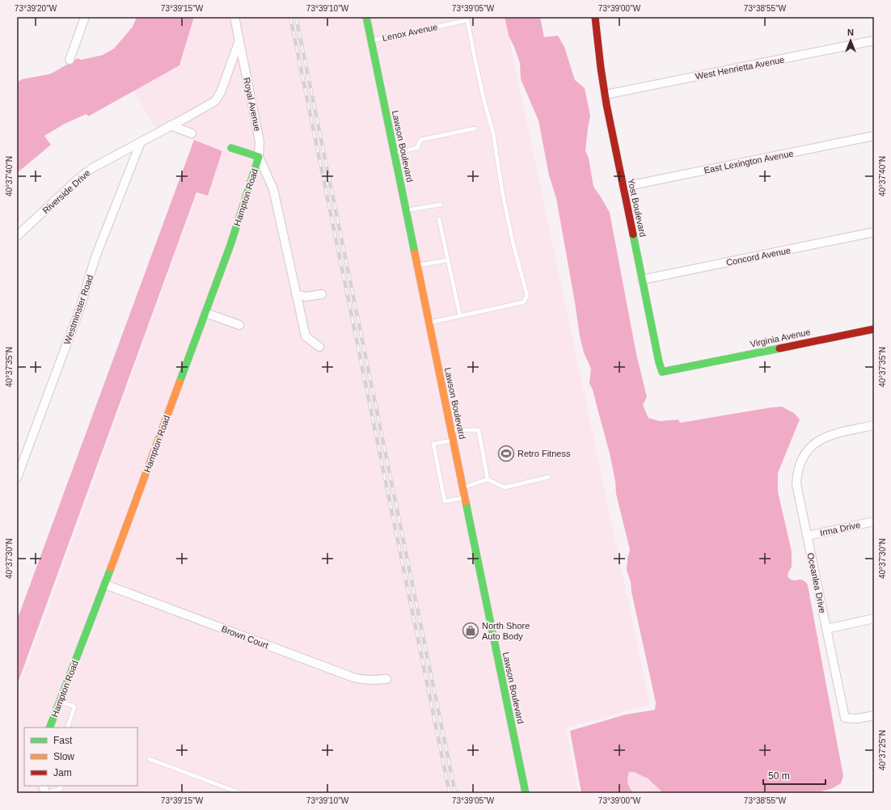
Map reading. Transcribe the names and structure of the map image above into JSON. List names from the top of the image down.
{
  "streets": {
    "street": [
      "West Henrietta Avenue",
      "Royal Avenue",
      "Lawson Boulevard",
      "East Lexington Avenue",
      "Riverside Drive",
      "Hampton Road",
      "Yost Boulevard",
      "Concord Avenue",
      "Westminster Road",
      "Virginia Avenue",
      "Irma Drive",
      "Oceanlea Drive",
      "Brown Court"
    ],
    "lane": ["Lenox Avenue"]
  },
  "crossings": [
    ["Lenox Avenue", "Lawson Boulevard"],
    ["West Henrietta Avenue", "Yost Boulevard"],
    ["Royal Avenue", "Riverside Drive"],
    ["Royal Avenue", "Hampton Road"],
    ["East Lexington Avenue", "Yost Boulevard"],
    ["Riverside Drive", "Westminster Road"],
    ["Hampton Road", "Brown Court"],
    ["Yost Boulevard", "Concord Avenue"],
    ["Yost Boulevard", "Virginia Avenue"],
    ["Irma Drive", "Oceanlea Drive"]
  ],
  "places": {
    "sports": ["Retro Fitness"],
    "shop": ["North Shore Auto Body"]
  },
  "legend": ["Fast", "Slow", "Jam"],
  "scale_bar": "50 m",
  "north": "top",
  "coordinates": [
    "73°39'20\"W",
    "73°39'15\"W",
    "73°39'10\"W",
    "73°39'05\"W",
    "73°39'00\"W",
    "73°38'55\"W",
    "40°37'40\"N",
    "40°37'35\"N",
    "40°37'30\"N",
    "40°37'25\"N"
  ]
}
